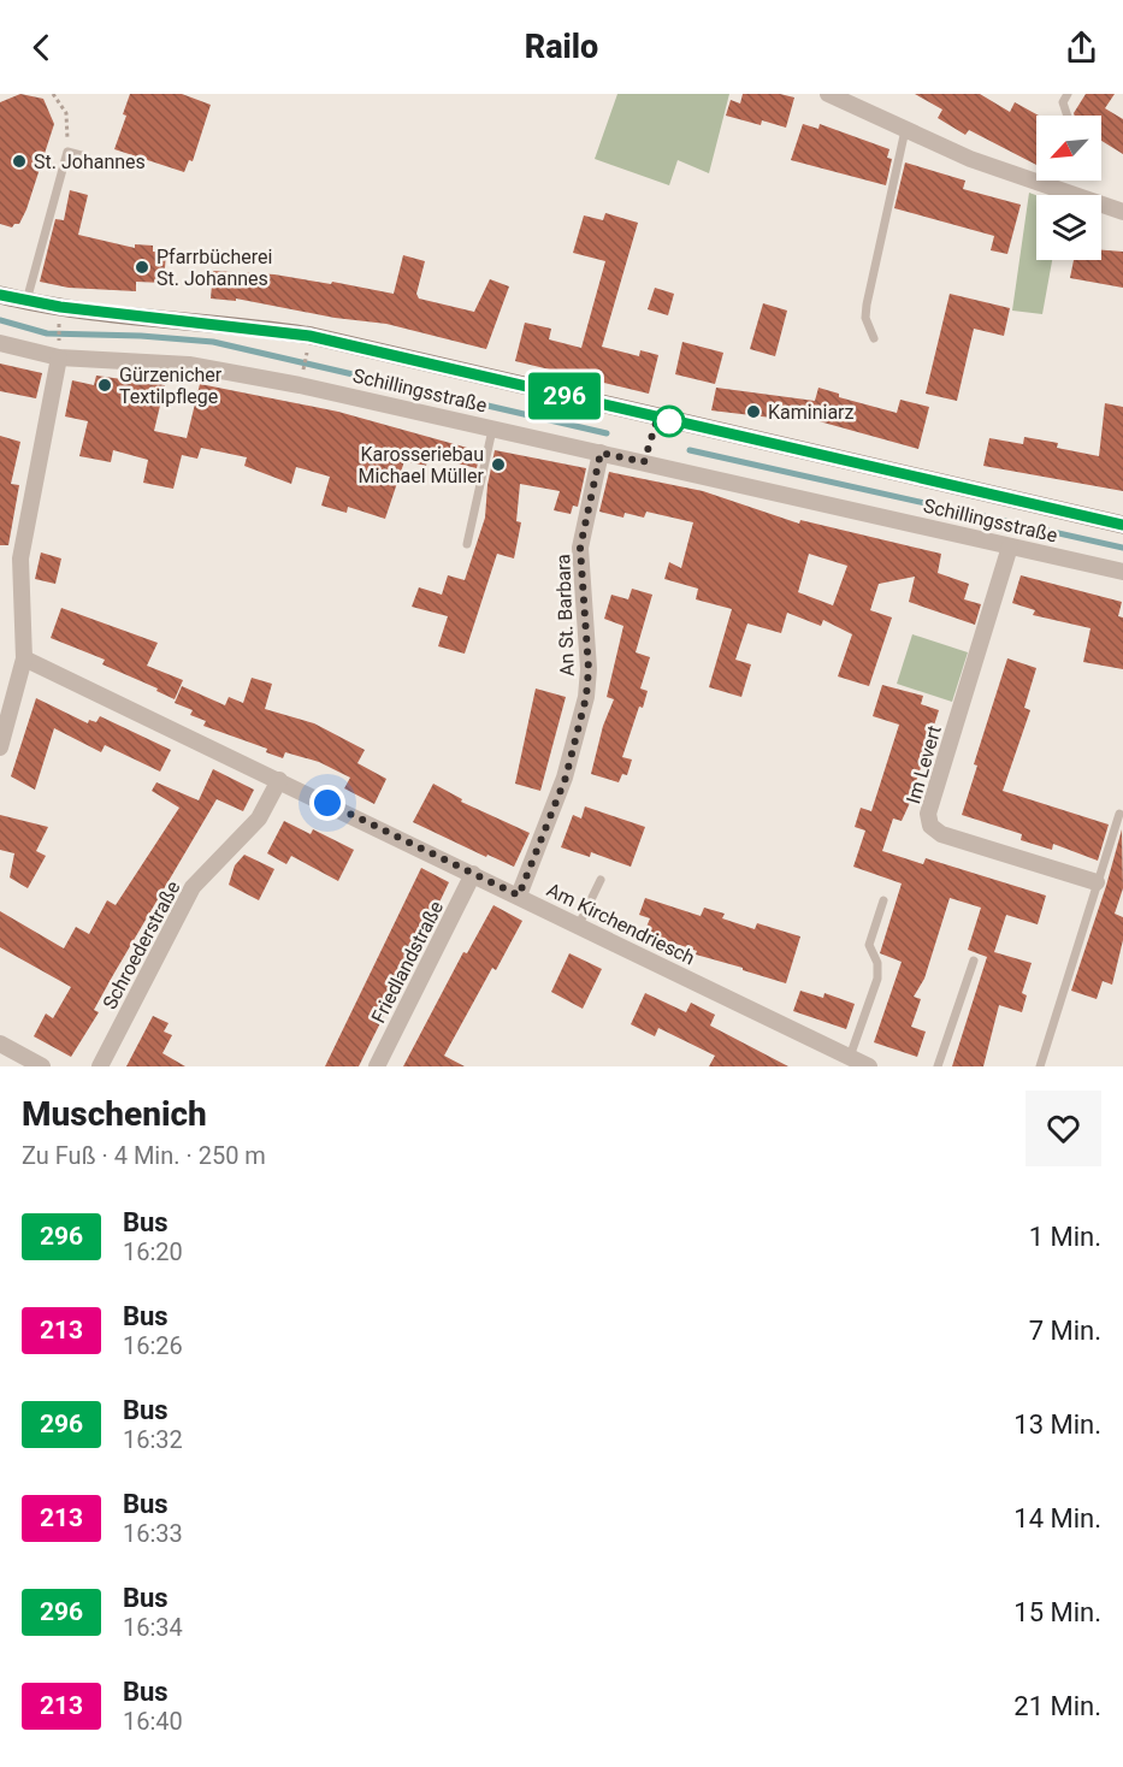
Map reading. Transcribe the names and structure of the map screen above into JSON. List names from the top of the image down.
{
  "streets": {
    "main road": ["Schillingsstraße"],
    "street": [
      "An St. Barbara",
      "Im Levert",
      "Am Kirchendriesch",
      "Schroederstraße",
      "Friedlandstraße"
    ]
  },
  "crossings": [
    ["Schillingsstraße", "An St. Barbara"],
    ["Schillingsstraße", "Im Levert"],
    ["An St. Barbara", "Am Kirchendriesch"],
    ["Am Kirchendriesch", "Schroederstraße"],
    ["Am Kirchendriesch", "Friedlandstraße"]
  ],
  "places": [
    "St. Johannes",
    "Pfarrbücherei St. Johannes",
    "Gürzenicher Textilpflege",
    "Kaminiarz",
    "Karosseriebau Michael Müller"
  ],
  "lines": ["bus line 296"],
  "north": "bottom left",
  "page": {
    "header": "Railo",
    "on_map": "296",
    "heading": ["Muschenich", "Zu Fuß · 4 Min. · 250 m"],
    "list": [
      {
        "mark": "296",
        "name": "Bus",
        "note": "16:20",
        "value": "1 Min."
      },
      {
        "mark": "213",
        "name": "Bus",
        "note": "16:26",
        "value": "7 Min."
      },
      {
        "mark": "296",
        "name": "Bus",
        "note": "16:32",
        "value": "13 Min."
      },
      {
        "mark": "213",
        "name": "Bus",
        "note": "16:33",
        "value": "14 Min."
      },
      {
        "mark": "296",
        "name": "Bus",
        "note": "16:34",
        "value": "15 Min."
      },
      {
        "mark": "213",
        "name": "Bus",
        "note": "16:40",
        "value": "21 Min."
      }
    ]
  }
}
